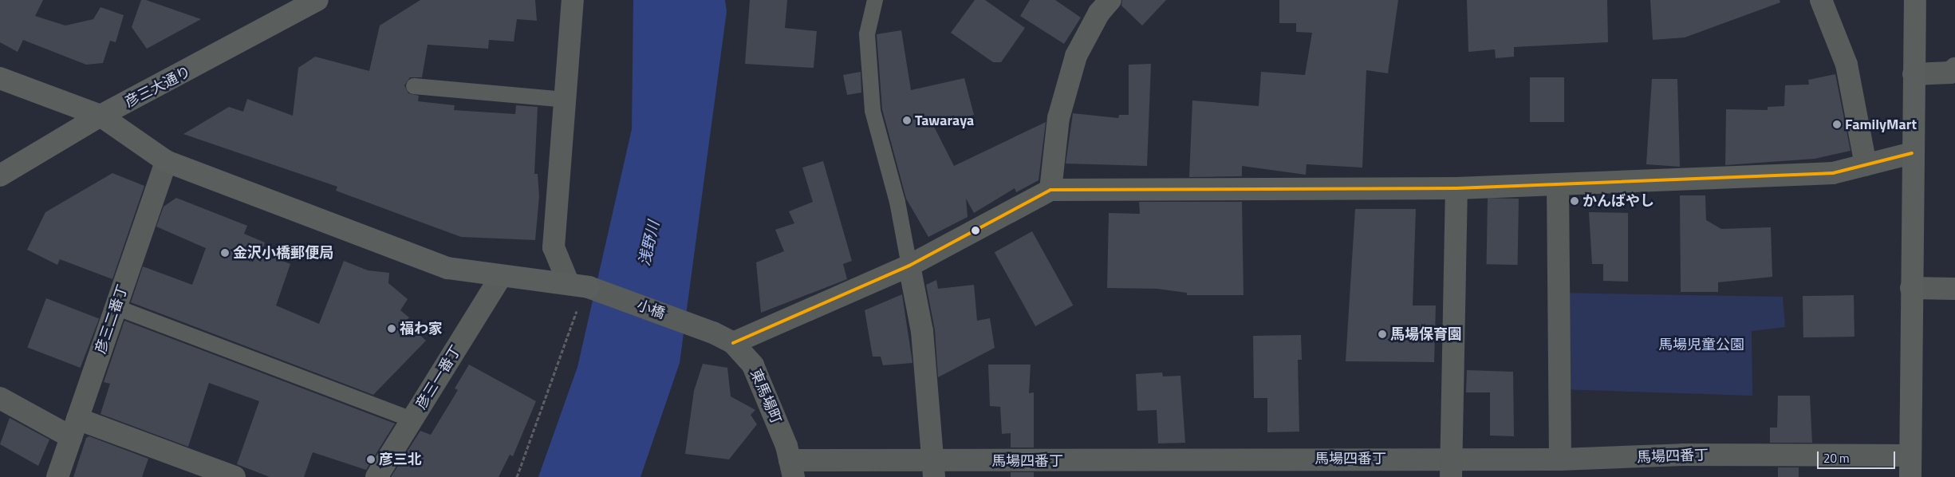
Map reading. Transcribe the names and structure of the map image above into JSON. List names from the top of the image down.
{
  "streets": {
    "street": [
      "彦三大通り",
      "小橋",
      "彦三二番丁",
      "彦三一番丁",
      "東馬場町",
      "馬場四番丁"
    ]
  },
  "crossings": [
    ["小橋", "東馬場町"],
    ["東馬場町", "馬場四番丁"]
  ],
  "water": ["浅野川"],
  "parks": ["馬場児童公園"],
  "places": [
    "Tawaraya",
    "FamilyMart",
    "かんばやし",
    "金沢小橋郵便局",
    "福わ家",
    "馬場保育園",
    "彦三北"
  ],
  "scale_bar": "20 m"
}
